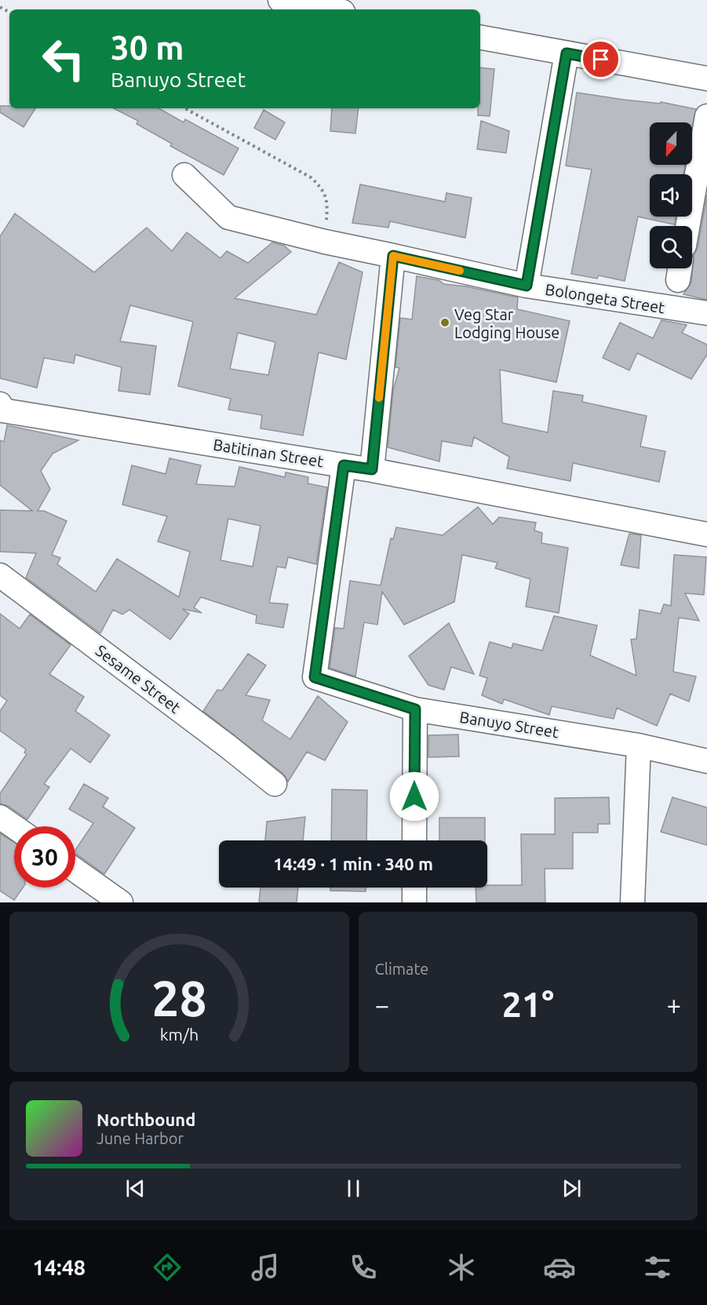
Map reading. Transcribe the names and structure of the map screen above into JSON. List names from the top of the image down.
{
  "streets": {
    "street": [
      "Bolongeta Street",
      "Batitinan Street",
      "Sesame Street",
      "Banuyo Street"
    ]
  },
  "crossings": [
    ["Batitinan Street", "Banuyo Street"]
  ],
  "places": ["Veg Star Lodging House"],
  "north": "bottom",
  "page": {
    "turn": ["30 m", "Banuyo Street"],
    "limit": "30",
    "trip": "14:49 · 1 min · 340 m",
    "tile": "Climate",
    "heat": ["−", "21°", "+"],
    "song": ["Northbound", "June Harbor"],
    "tabs": "14:48",
    "gauge": ["28", "km/h"]
  }
}
